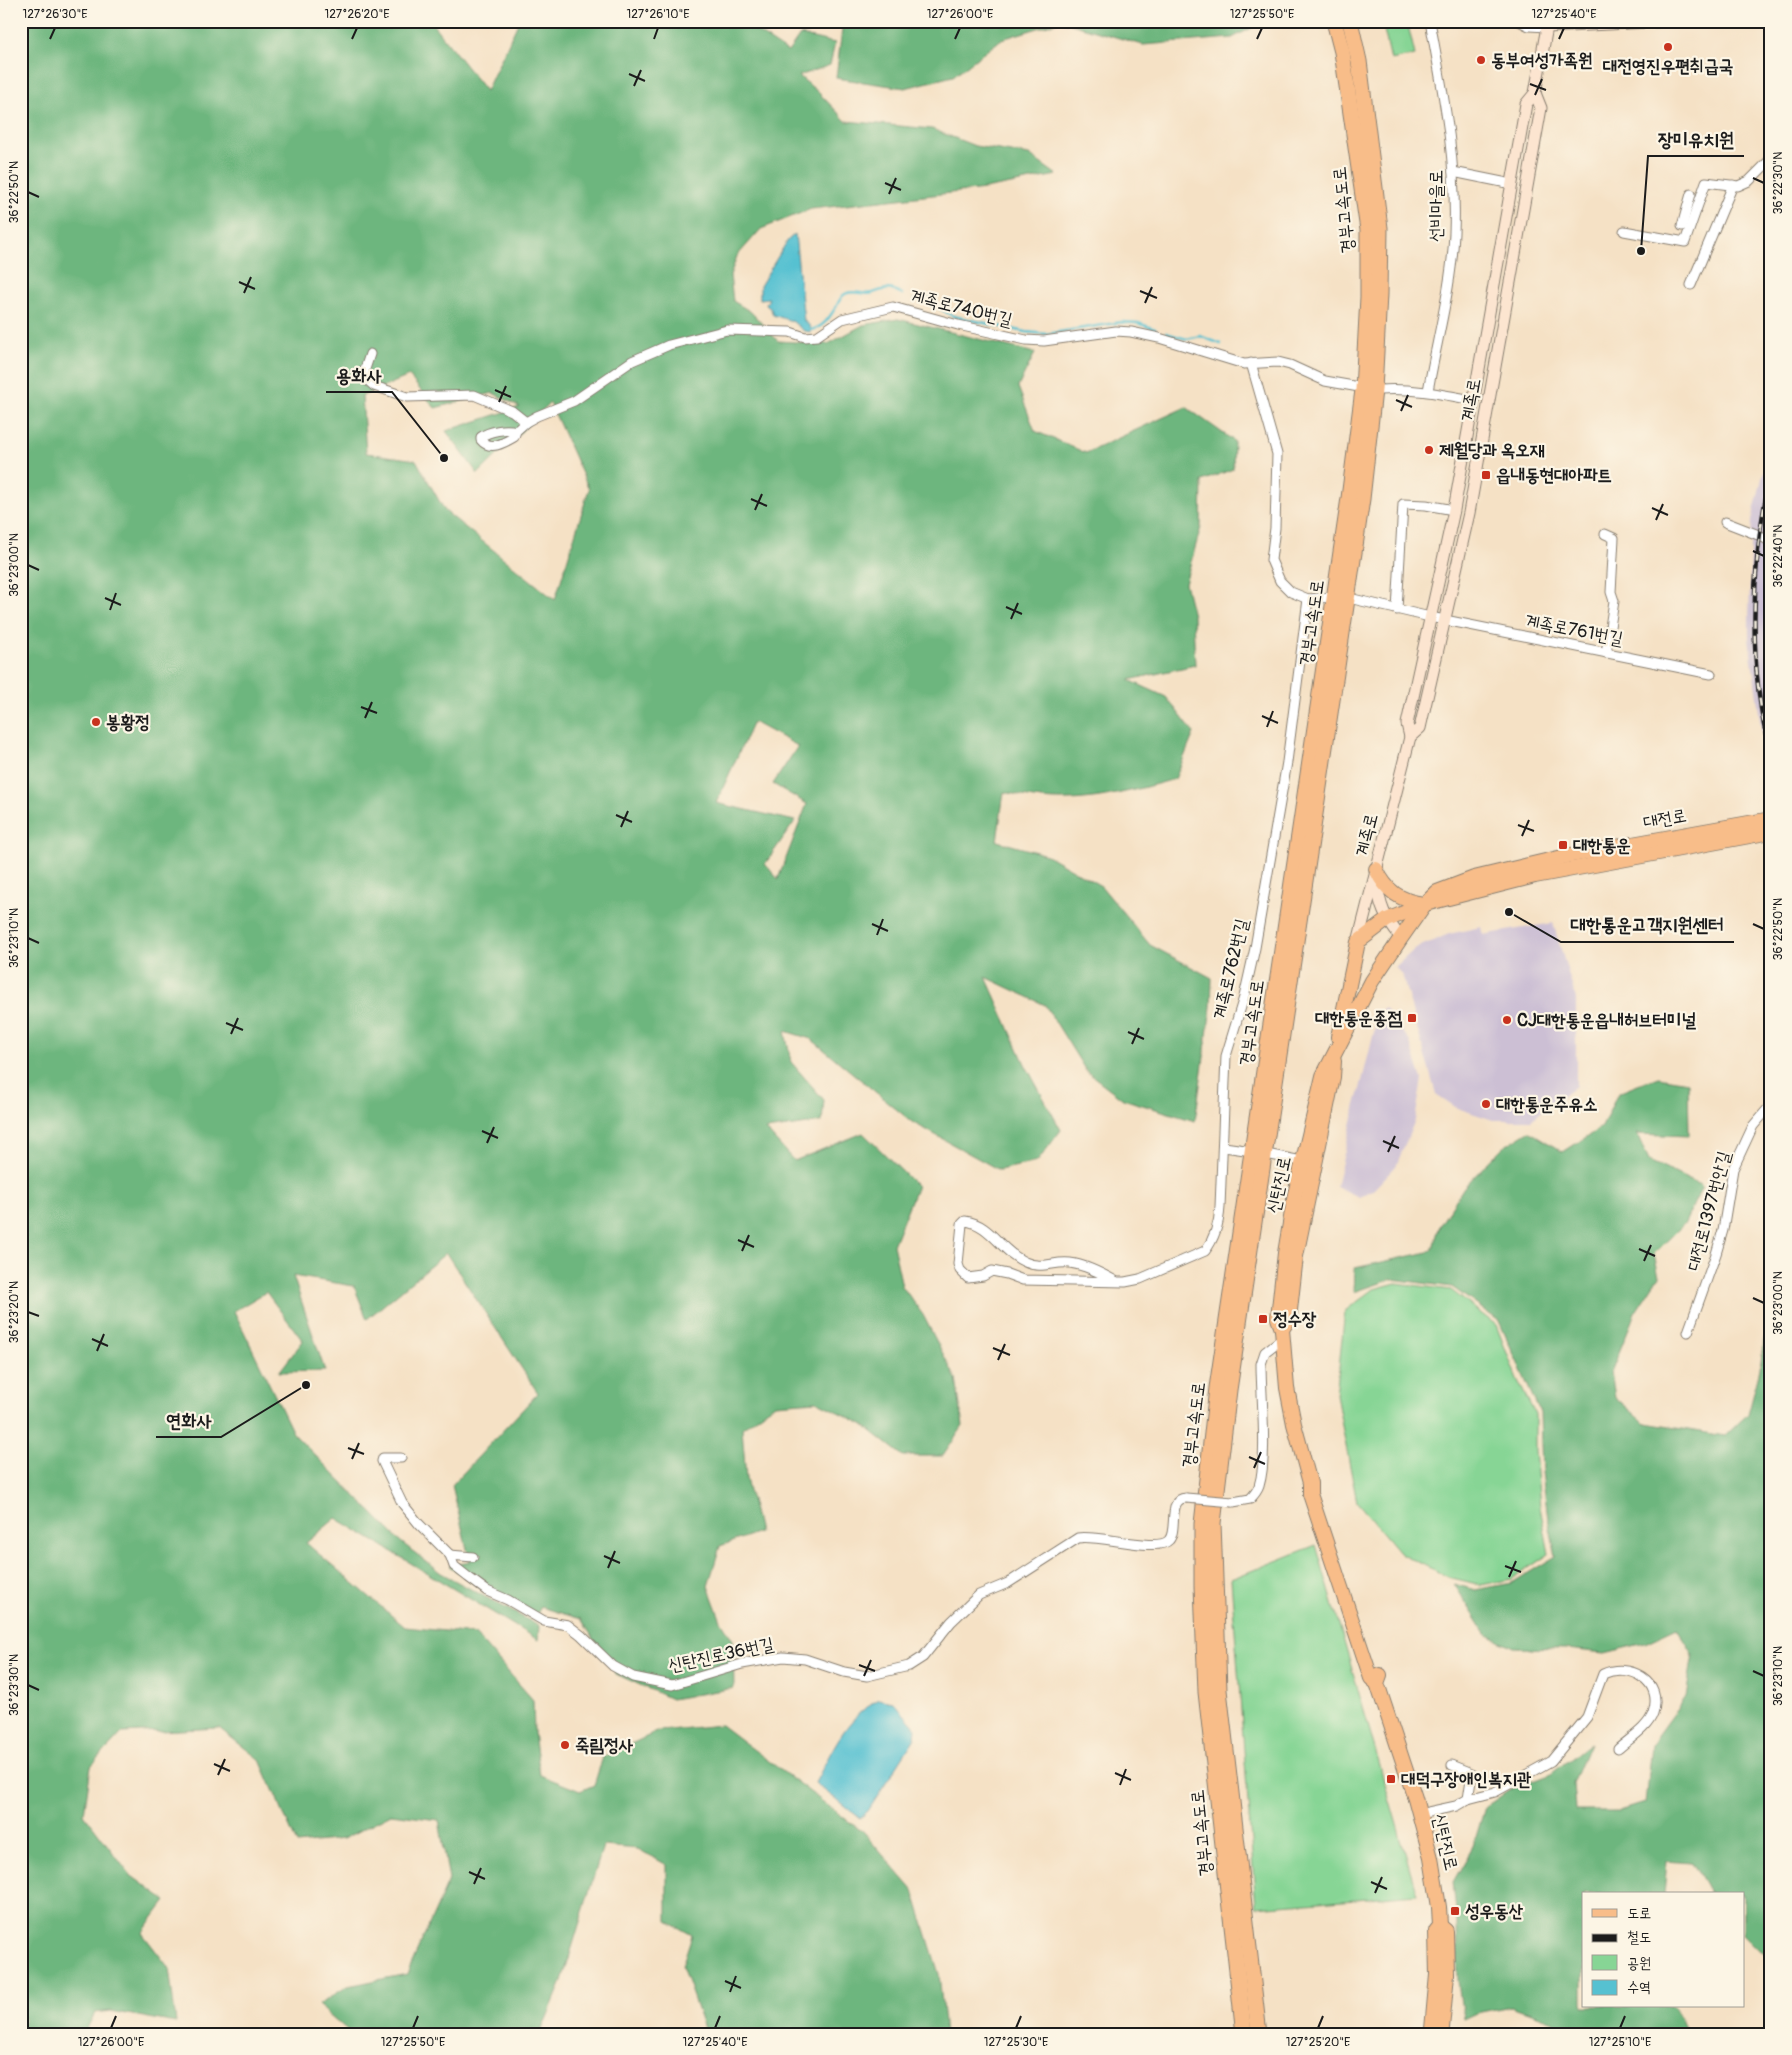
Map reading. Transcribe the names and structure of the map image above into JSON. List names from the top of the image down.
{
  "streets": {
    "highway": ["경부고속도로"],
    "main road": ["계족로", "대전로", "신탄진로"],
    "street": [
      "선비마을로",
      "계족로740번길",
      "계족로761번길",
      "계족로762번길",
      "대전로1397번안길",
      "신탄진로36번길"
    ]
  },
  "crossings": [
    ["계족로", "계족로761번길"],
    ["계족로", "대전로"],
    ["계족로", "신탄진로"],
    ["대전로", "신탄진로"],
    ["신탄진로", "신탄진로36번길"]
  ],
  "places": {
    "other": [
      "대전영진우편취급국",
      "동부여성가족원",
      "장미유치원",
      "제월당과 옥오재",
      "용화사",
      "봉황정",
      "대한통운고객지원센터",
      "CJ대한통운읍내허브터미널",
      "대한통운주유소",
      "연화사",
      "죽림정사"
    ],
    "transit": [
      "읍내동현대아파트",
      "대한통운",
      "대한통운종점",
      "정수장",
      "대덕구장애인복지관",
      "성우동산"
    ]
  },
  "legend": [
    "도로",
    "철도",
    "공원",
    "수역"
  ],
  "coordinates": [
    "127°26'30\"E",
    "127°26'20\"E",
    "127°26'10\"E",
    "127°26'00\"E",
    "127°25'50\"E",
    "127°25'40\"E",
    "36°22'30\"N",
    "36°22'50\"N",
    "36°22'40\"N",
    "36°23'00\"N",
    "36°23'10\"N",
    "36°23'20\"N",
    "36°23'30\"N",
    "127°25'30\"E",
    "127°25'20\"E",
    "127°25'10\"E"
  ]
}
